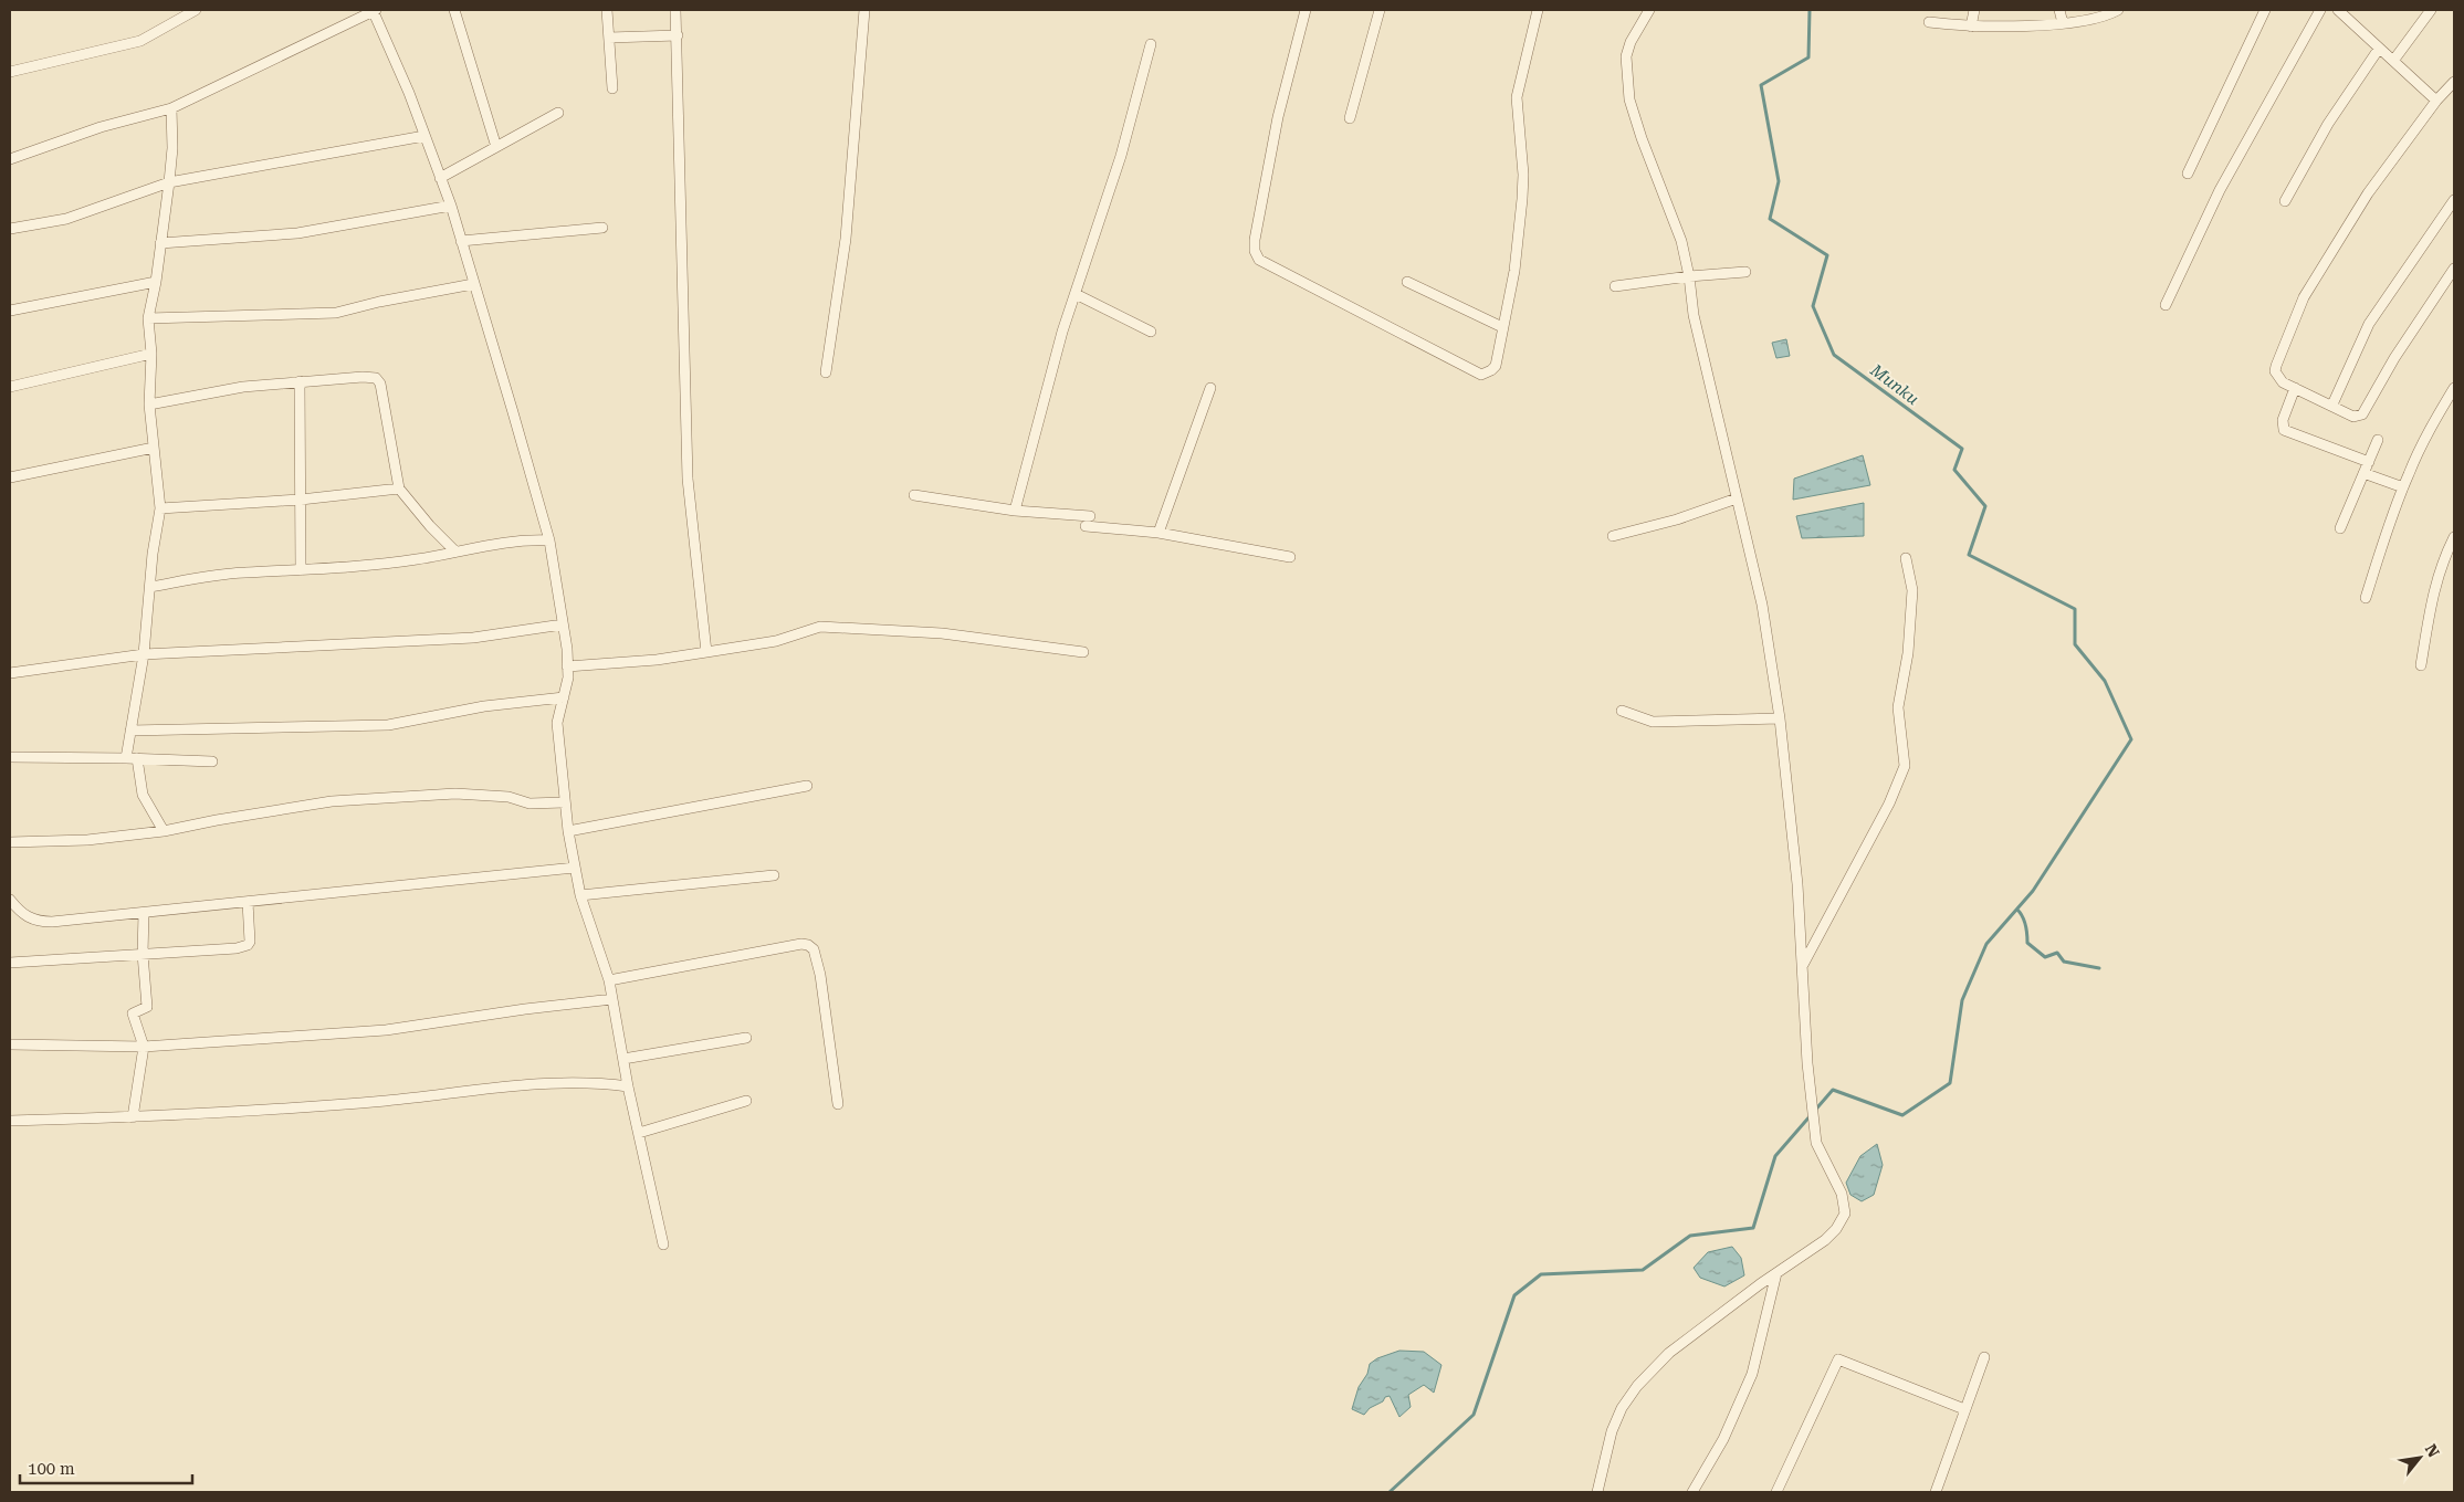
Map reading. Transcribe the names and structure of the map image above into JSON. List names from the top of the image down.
{
  "water": ["Munku"],
  "scale_bar": "100 m",
  "north": "top right"
}
